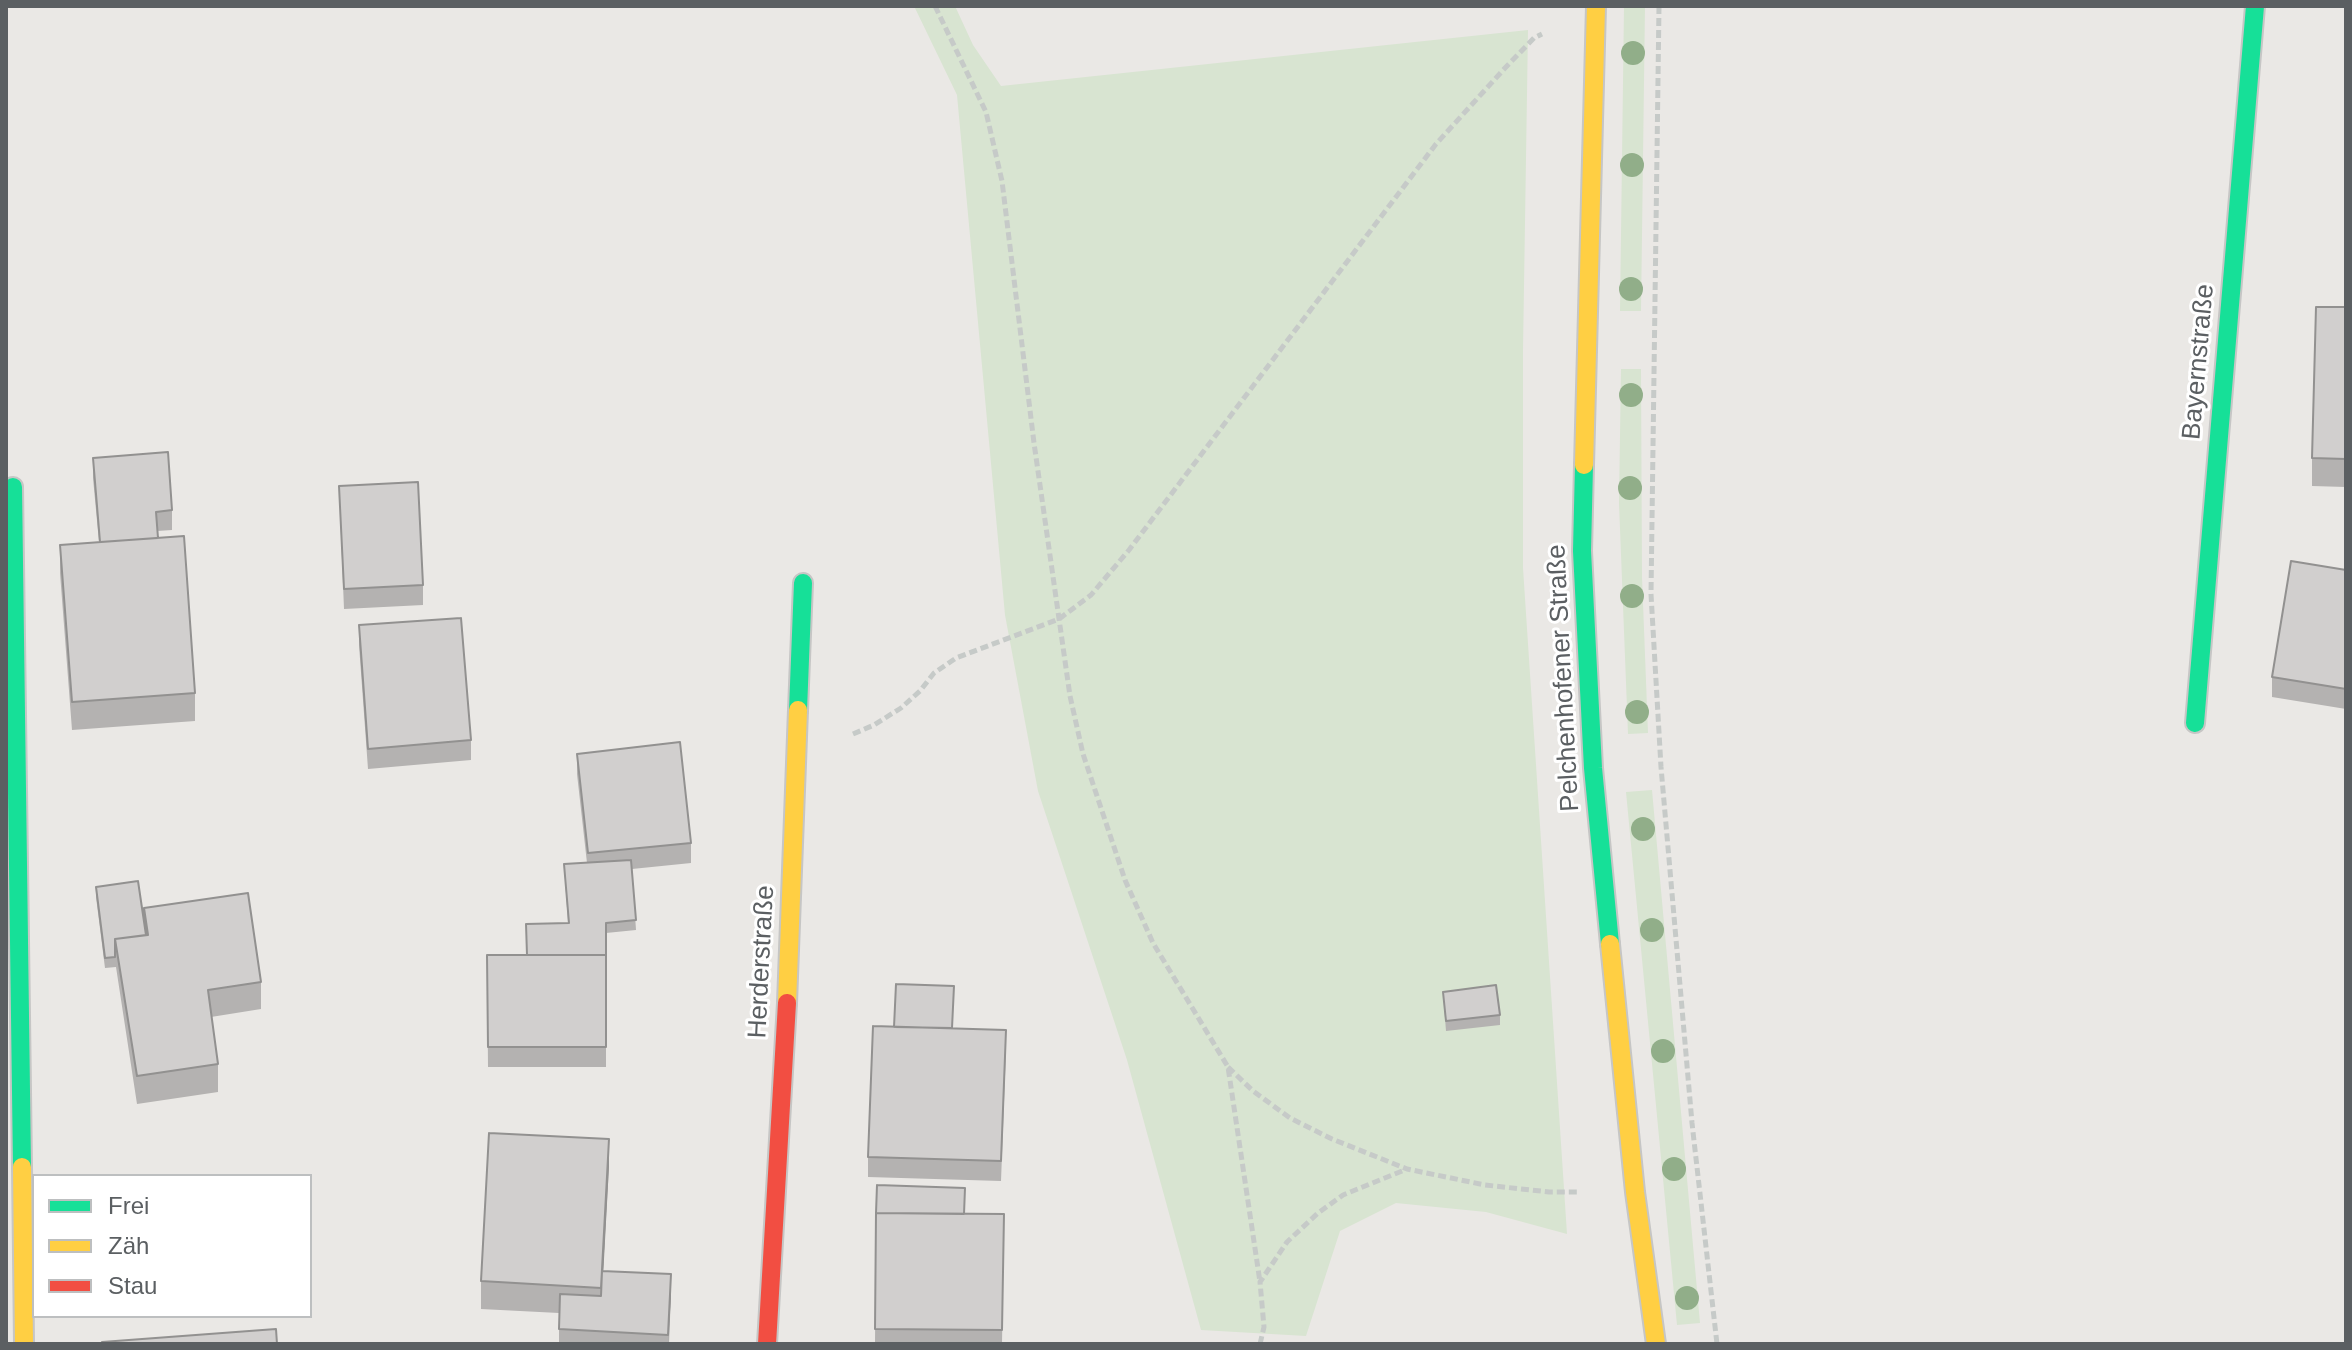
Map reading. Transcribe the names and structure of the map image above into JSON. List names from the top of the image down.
{
  "streets": {
    "street": ["Bayernstraße", "Pelchenhofener Straße", "Herderstraße"]
  },
  "legend": ["Frei", "Zäh", "Stau"]
}
